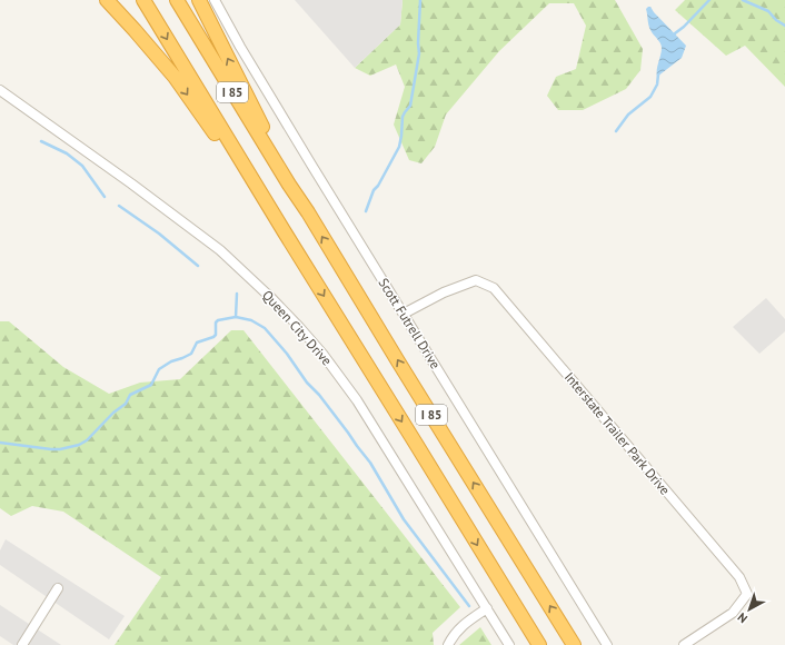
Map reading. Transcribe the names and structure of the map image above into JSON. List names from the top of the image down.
{
  "streets": {
    "highway": ["I 85"],
    "street": ["Scott Futrell Drive", "Queen City Drive", "Interstate Trailer Park Drive"]
  },
  "crossings": [
    ["Scott Futrell Drive", "Interstate Trailer Park Drive"]
  ],
  "north": "bottom left"
}
